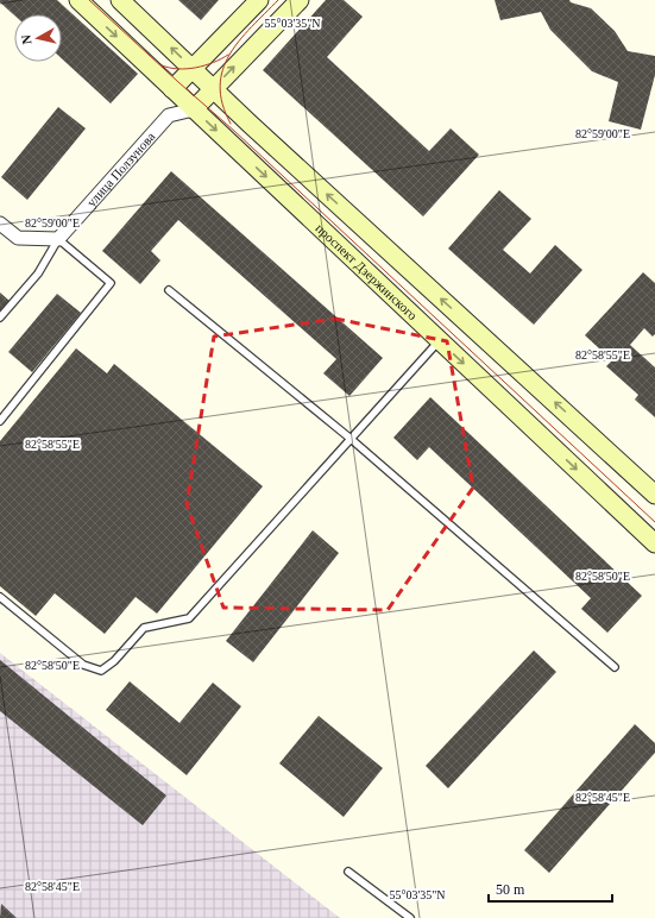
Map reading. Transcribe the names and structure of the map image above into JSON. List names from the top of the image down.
{
  "streets": {
    "main road": ["проспект Дзержинского"],
    "street": ["улица Ползунова"]
  },
  "scale_bar": "50 m",
  "north": "left",
  "coordinates": [
    "55°03'35\"N",
    "82°59'00\"E",
    "82°58'55\"E",
    "82°58'50\"E",
    "82°58'45\"E"
  ]
}
